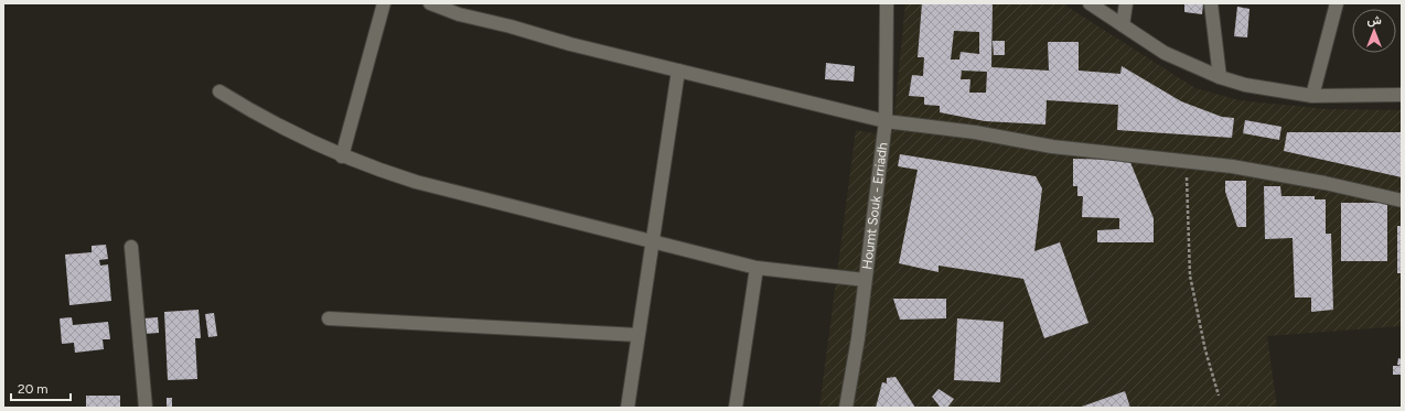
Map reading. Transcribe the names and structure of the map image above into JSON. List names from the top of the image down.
{
  "streets": {
    "street": ["Houmt Souk - Erriadh"]
  },
  "scale_bar": "20 m",
  "north": "top"
}
